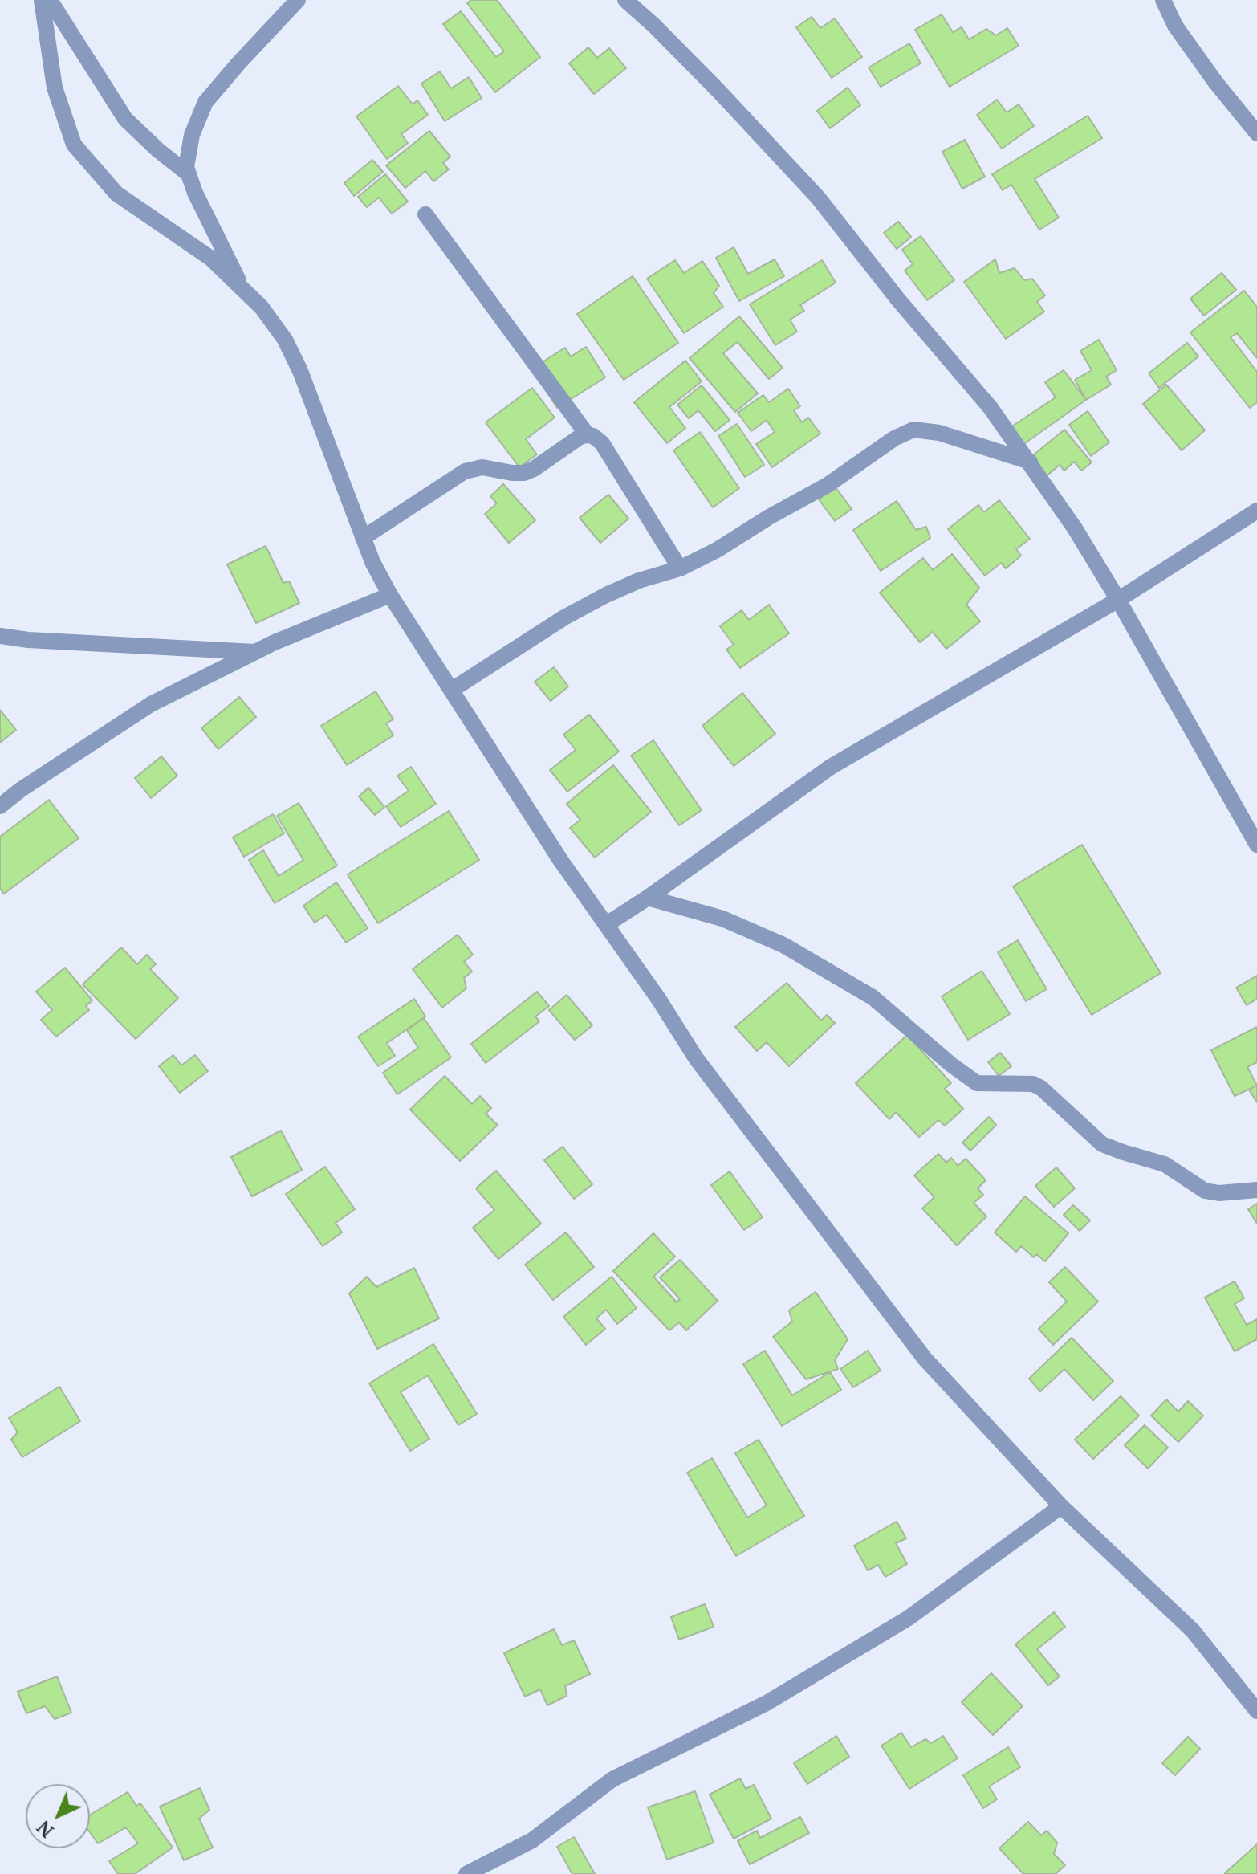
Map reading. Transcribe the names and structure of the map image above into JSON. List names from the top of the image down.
{
  "north": "bottom left"
}
